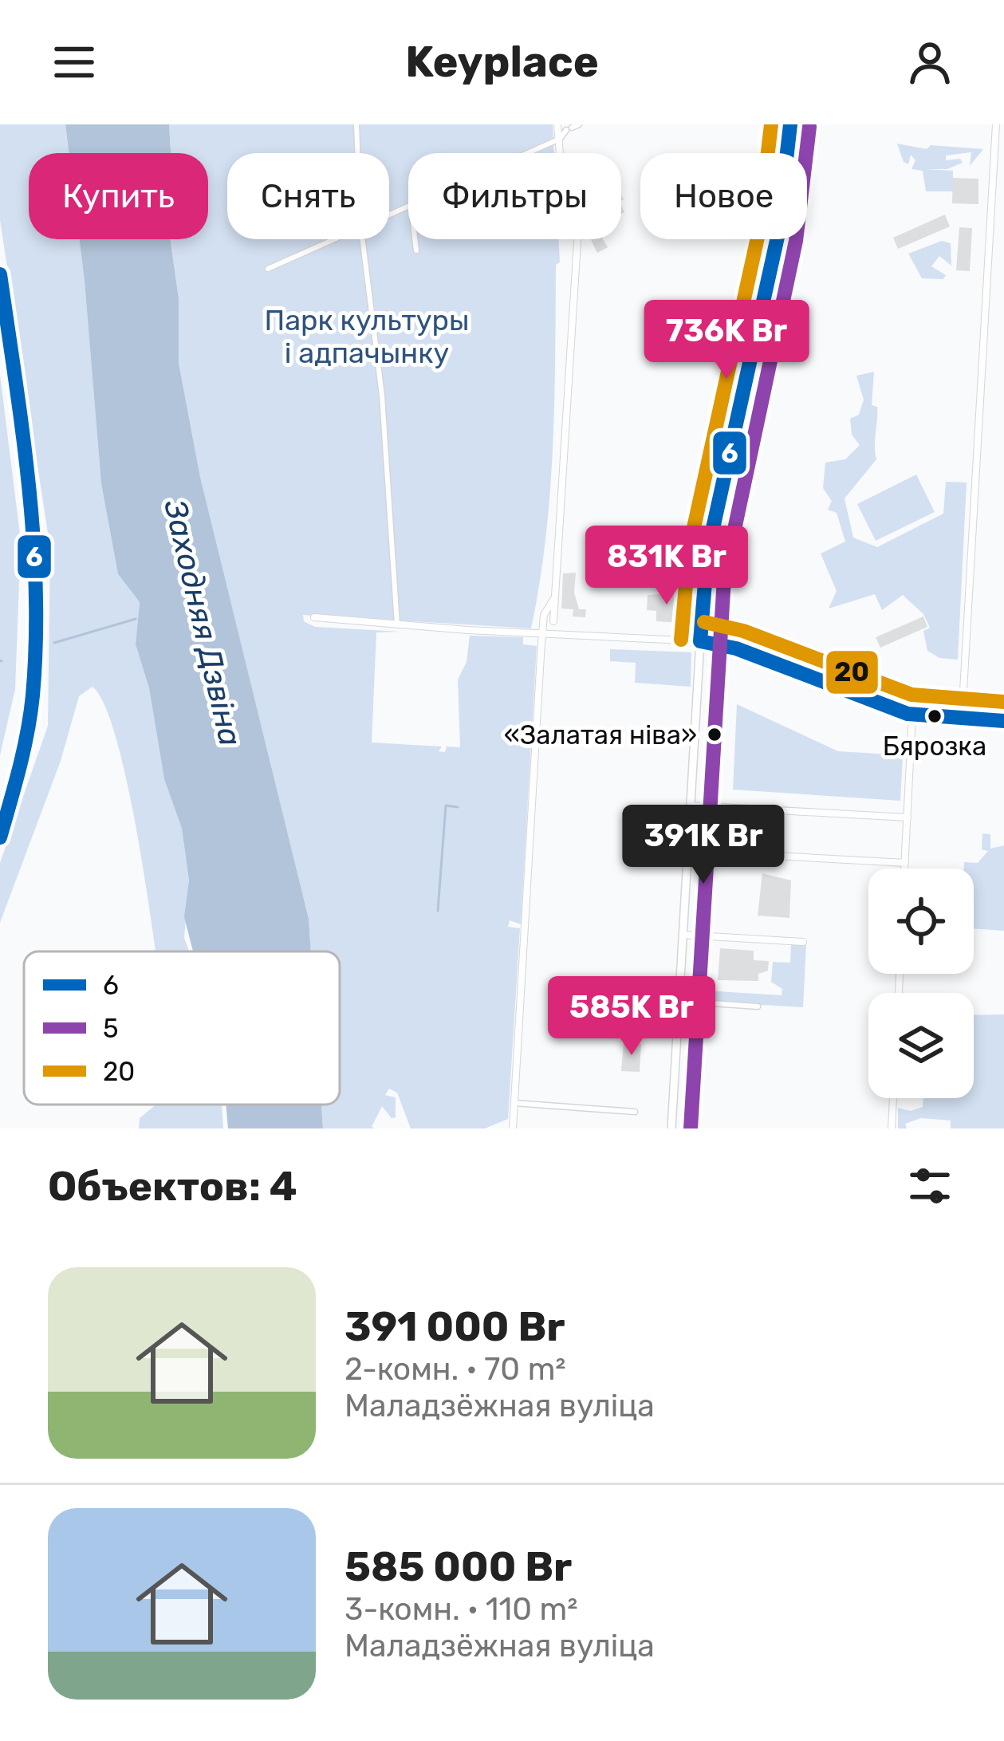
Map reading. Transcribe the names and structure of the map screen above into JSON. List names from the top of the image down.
{
  "water": ["Заходняя Дзвіна"],
  "parks": ["Парк культуры і адпачынку"],
  "places": ["Бярозка", "«Залатая ніва»"],
  "lines": ["transit line 6", "transit line 20", "transit line 5"],
  "legend": ["6", "5", "20"],
  "page": {
    "header": "Keyplace",
    "chip": [
      "Купить",
      "Снять",
      "Фильтры",
      "Новое"
    ],
    "price": [
      "736K Br",
      "831K Br",
      "391K Br",
      "585K Br"
    ],
    "heading": "Объектов: 4",
    "list": [
      {
        "name": "391 000 Br",
        "note": "2-комн. · 70 m² · Маладзёжная вуліца"
      },
      {
        "name": "585 000 Br",
        "note": "3-комн. · 110 m² · Маладзёжная вуліца"
      }
    ]
  }
}
